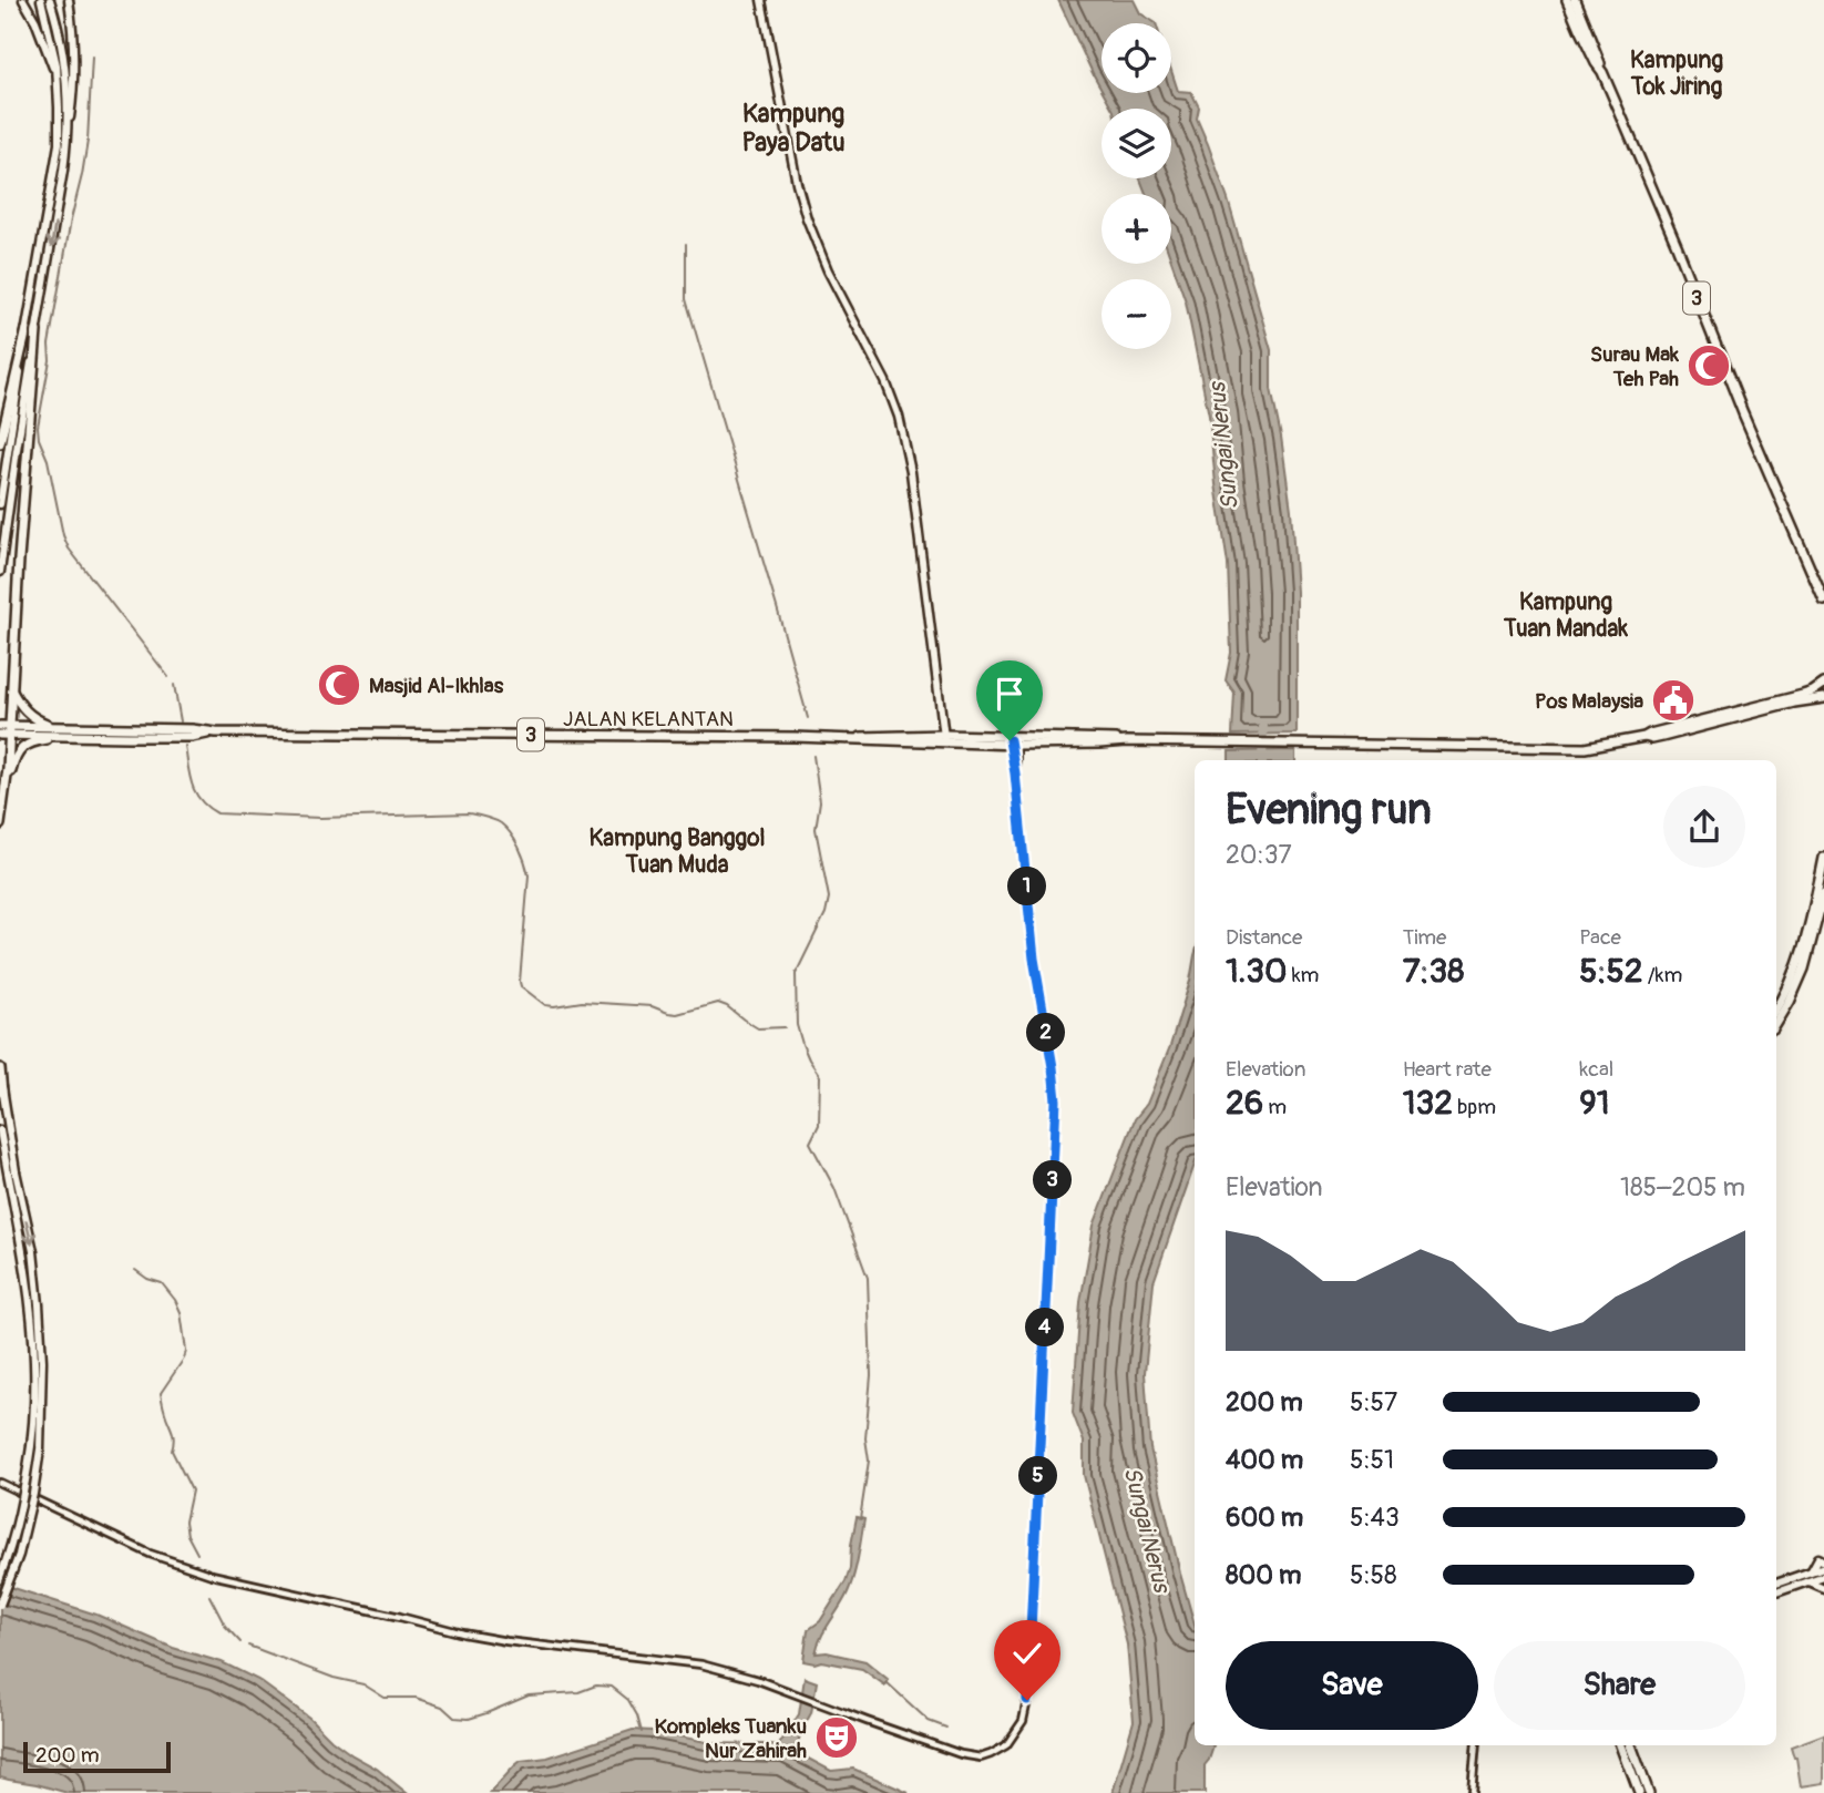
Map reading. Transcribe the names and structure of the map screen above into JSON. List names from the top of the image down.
{
  "streets": {
    "highway": ["3", "JALAN KELANTAN"]
  },
  "crossings": [
    ["3", "JALAN KELANTAN"]
  ],
  "districts": [
    "Kampung Tok Jiring",
    "Kampung Paya Datu",
    "Kampung Tuan Mandak",
    "Kampung Banggol Tuan Muda"
  ],
  "water": ["Sungai Nerus"],
  "places": {
    "mosque": ["Surau Mak Teh Pah", "Masjid Al-Ikhlas"],
    "public building": ["Pos Malaysia"],
    "theatre": ["Kompleks Tuanku Nur Zahirah"]
  },
  "scale_bar": "200 m",
  "page": {
    "map_buttons": ["+", "−"],
    "heading": ["Evening run", "20:37"],
    "pins": [
      "1",
      "2",
      "3",
      "4",
      "5"
    ],
    "stats": [
      ["Distance", "1.30 km"],
      ["Time", "7:38"],
      ["Pace", "5:52 /km"],
      ["Elevation", "26 m"],
      ["Heart rate", "132 bpm"],
      ["kcal", "91"]
    ],
    "chart": ["Elevation", "185–205 m"],
    "list": [
      {
        "name": "200 m",
        "note": "5:57"
      },
      {
        "name": "400 m",
        "note": "5:51"
      },
      {
        "name": "600 m",
        "note": "5:43"
      },
      {
        "name": "800 m",
        "note": "5:58"
      }
    ],
    "buttons": ["Save", "Share"],
    "scale": "200 m"
  }
}
